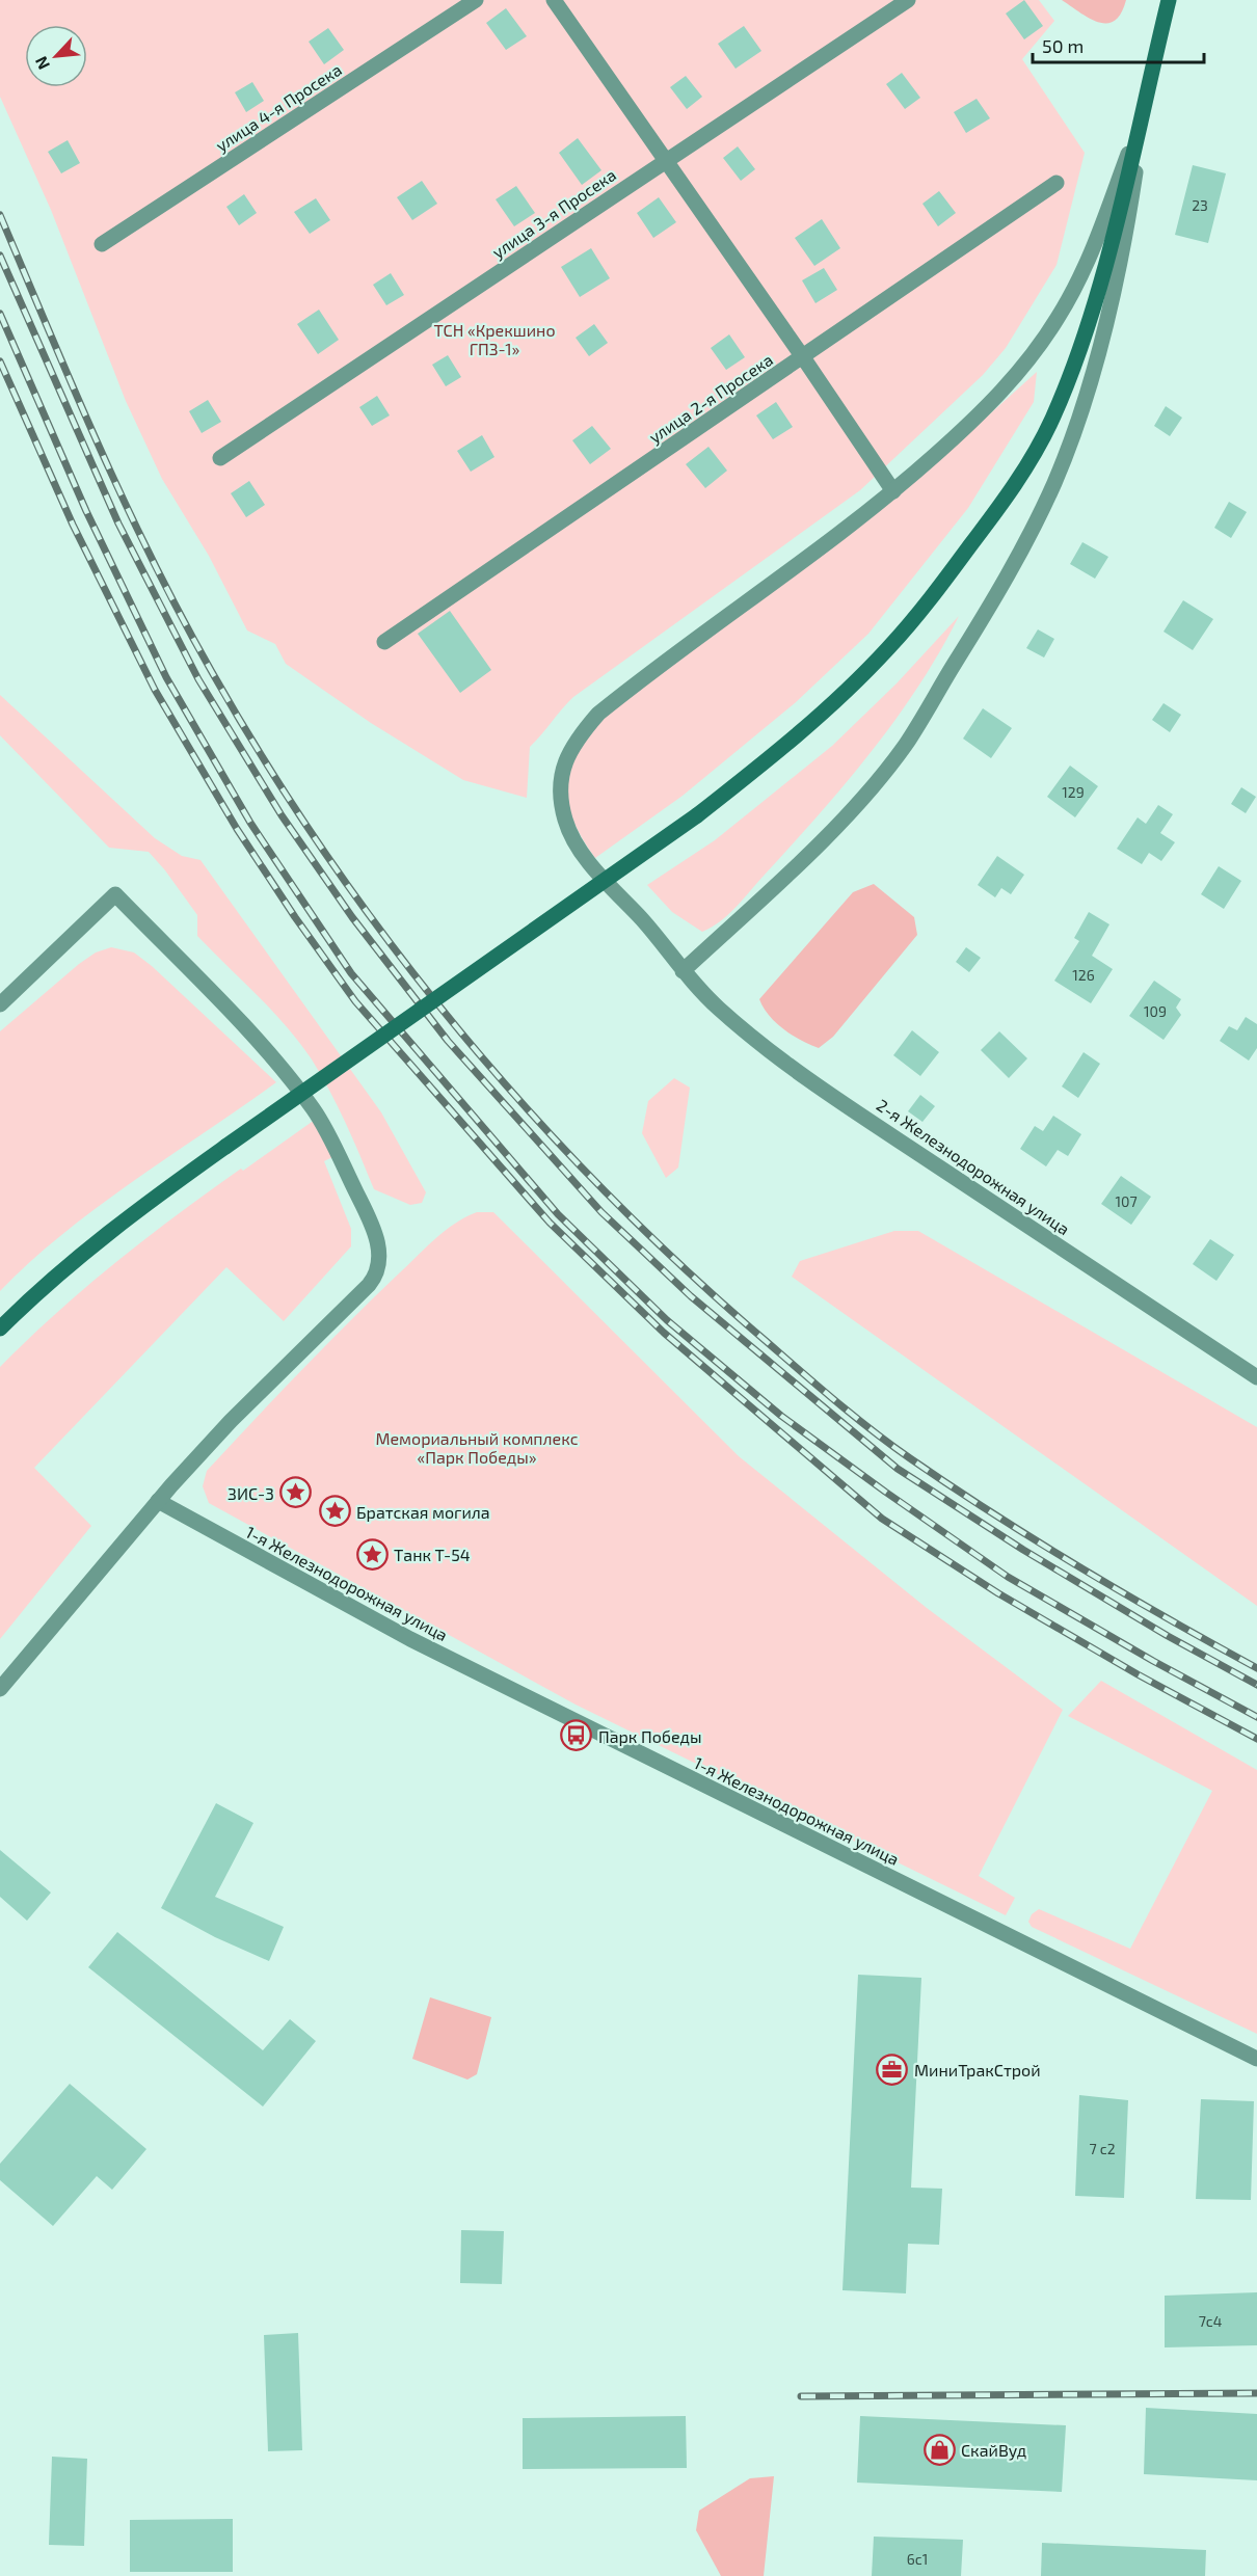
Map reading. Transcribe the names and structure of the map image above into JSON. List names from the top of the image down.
{
  "streets": {
    "street": [
      "улица 4-я Просека",
      "улица 3-я Просека",
      "улица 2-я Просека",
      "2-я Железнодорожная улица",
      "1-я Железнодорожная улица"
    ]
  },
  "parks": ["ТСН «Крекшино ГПЗ-1»", "Мемориальный комплекс «Парк Победы»"],
  "places": {
    "place": ["ЗИС-3", "Братская могила", "Танк Т-54"],
    "bus stop": ["Парк Победы"],
    "office": ["МиниТракСтрой"],
    "shop": ["СкайВуд"]
  },
  "house_numbers": [
    "23",
    "129",
    "126",
    "109",
    "107",
    "7 с2",
    "7с4",
    "6с1"
  ],
  "scale_bar": "50 m",
  "north": "bottom left"
}
